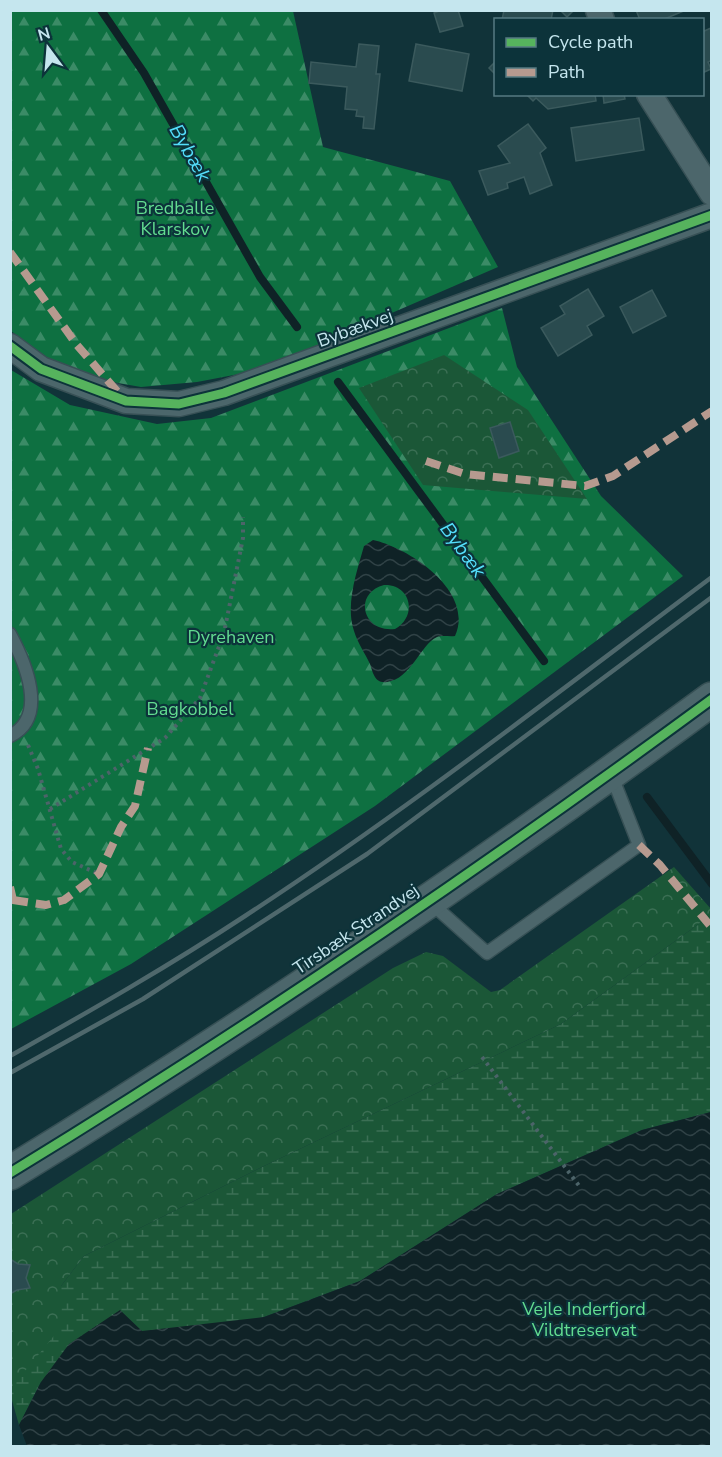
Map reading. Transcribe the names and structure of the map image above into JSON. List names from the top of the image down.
{
  "streets": {
    "street": ["Bybækvej", "Tirsbæk Strandvej"]
  },
  "water": ["Bybæk"],
  "parks": [
    "Bredballe Klarskov",
    "Dyrehaven",
    "Bagkobbel",
    "Vejle Inderfjord Vildtreservat"
  ],
  "legend": ["Cycle path", "Path"],
  "north": "top"
}
